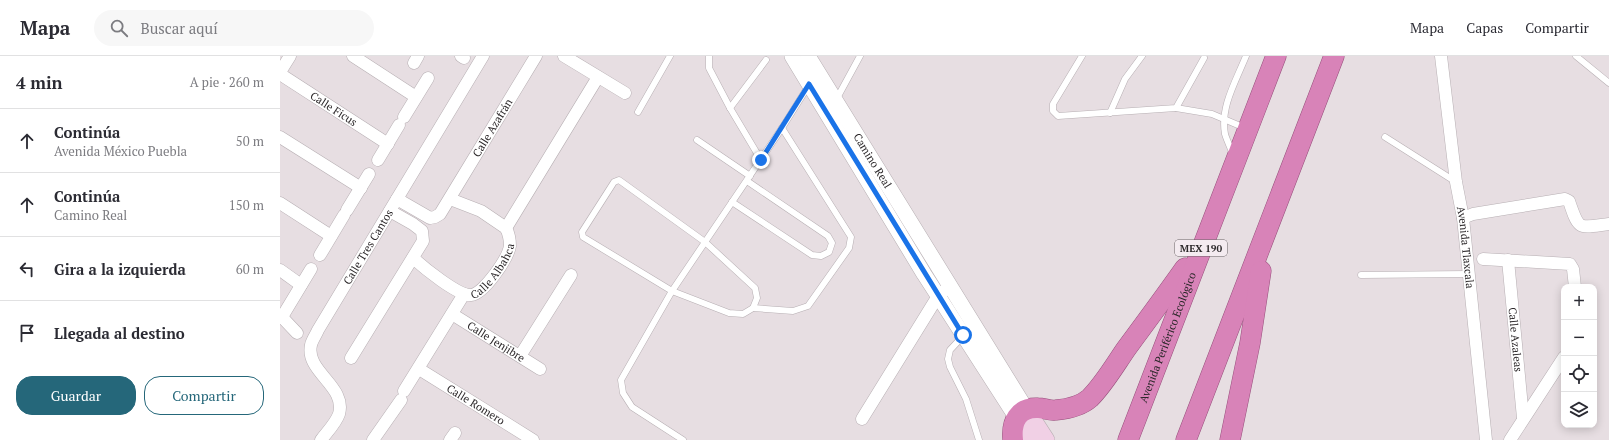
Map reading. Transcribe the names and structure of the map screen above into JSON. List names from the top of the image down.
{
  "streets": {
    "highway": ["MEX 190", "Avenida Periférico Ecológico"],
    "street": [
      "Calle Ficus",
      "Calle Azafrán",
      "Camino Real",
      "Calle Tres Cantos",
      "Avenida Tlaxcala",
      "Calle Albahca",
      "Calle Azaleas",
      "Calle Jenjibre",
      "Calle Romero"
    ]
  },
  "crossings": [
    ["Calle Albahca", "Calle Jenjibre"],
    ["Calle Albahca", "Calle Romero"]
  ],
  "page": {
    "header": "Mapa",
    "search": "Buscar aquí",
    "nav": ["Mapa", "Capas", "Compartir"],
    "heading": ["4 min", "A pie · 260 m"],
    "list": [
      ["Continúa", "Avenida México Puebla", "50 m"],
      ["Continúa", "Camino Real", "150 m"],
      ["Gira a la izquierda", "60 m"],
      "Llegada al destino"
    ],
    "map_buttons": ["+", "−"],
    "buttons": ["Guardar", "Compartir"]
  }
}
